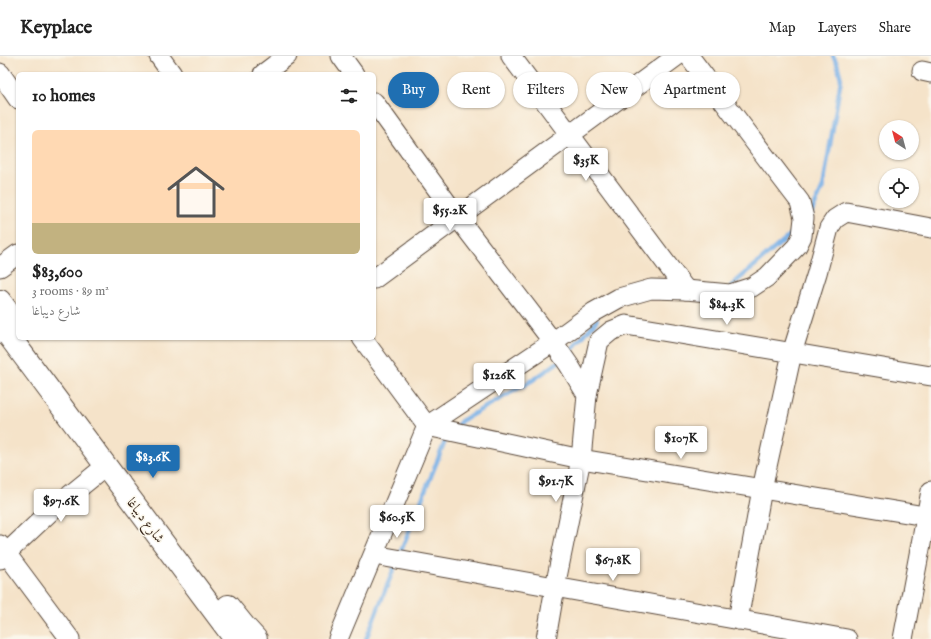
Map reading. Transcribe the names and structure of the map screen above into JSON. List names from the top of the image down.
{
  "streets": {
    "main road": ["شارع ديباغا"]
  },
  "north": "top left",
  "page": {
    "header": "Keyplace",
    "nav": ["Map", "Layers", "Share"],
    "chip": [
      "Buy",
      "Rent",
      "Filters",
      "New",
      "Apartment"
    ],
    "heading": "10 homes",
    "list": [
      {
        "name": "$83,600",
        "note": "3 rooms · 89 m² · شارع ديباغا"
      }
    ],
    "price": [
      "$35K",
      "$55.2K",
      "$84.3K",
      "$126K",
      "$107K",
      "$83.6K",
      "$91.7K",
      "$97.6K",
      "$60.5K",
      "$67.8K"
    ]
  }
}
